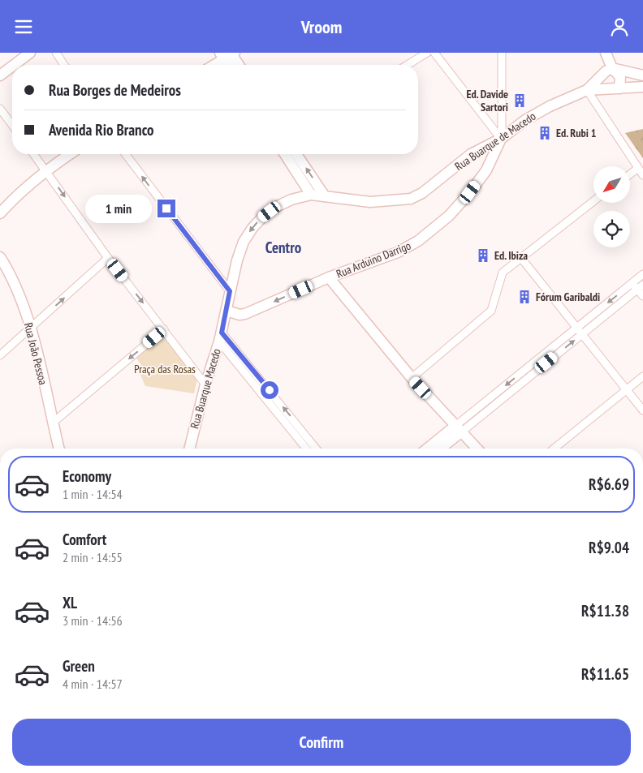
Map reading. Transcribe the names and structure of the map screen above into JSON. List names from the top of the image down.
{
  "streets": {
    "main road": [
      "Rua Buarque de Macedo",
      "Rua Arduino Darrigo",
      "Rua João Pessoa",
      "Rua Buarque Macedo"
    ]
  },
  "crossings": [
    ["Rua Buarque de Macedo", "Rua Arduino Darrigo"],
    ["Rua Buarque de Macedo", "Rua Buarque Macedo"],
    ["Rua Arduino Darrigo", "Rua Buarque Macedo"]
  ],
  "one_way": ["Rua Buarque Macedo"],
  "districts": ["Centro"],
  "parks": ["Praça das Rosas"],
  "places": {
    "building": [
      "Ed. Davide Sartori",
      "Ed. Rubi 1",
      "Ed. Ibiza",
      "Fórum Garibaldi"
    ]
  },
  "north": "bottom left",
  "page": {
    "header": "Vroom",
    "banner": ["Rua Borges de Medeiros", "Avenida Rio Branco"],
    "bubble": "1 min",
    "list": [
      {
        "name": "Economy",
        "note": "1 min · 14:54",
        "value": "R$6.69"
      },
      {
        "name": "Comfort",
        "note": "2 min · 14:55",
        "value": "R$9.04"
      },
      {
        "name": "XL",
        "note": "3 min · 14:56",
        "value": "R$11.38"
      },
      {
        "name": "Green",
        "note": "4 min · 14:57",
        "value": "R$11.65"
      }
    ],
    "buttons": "Confirm"
  }
}
